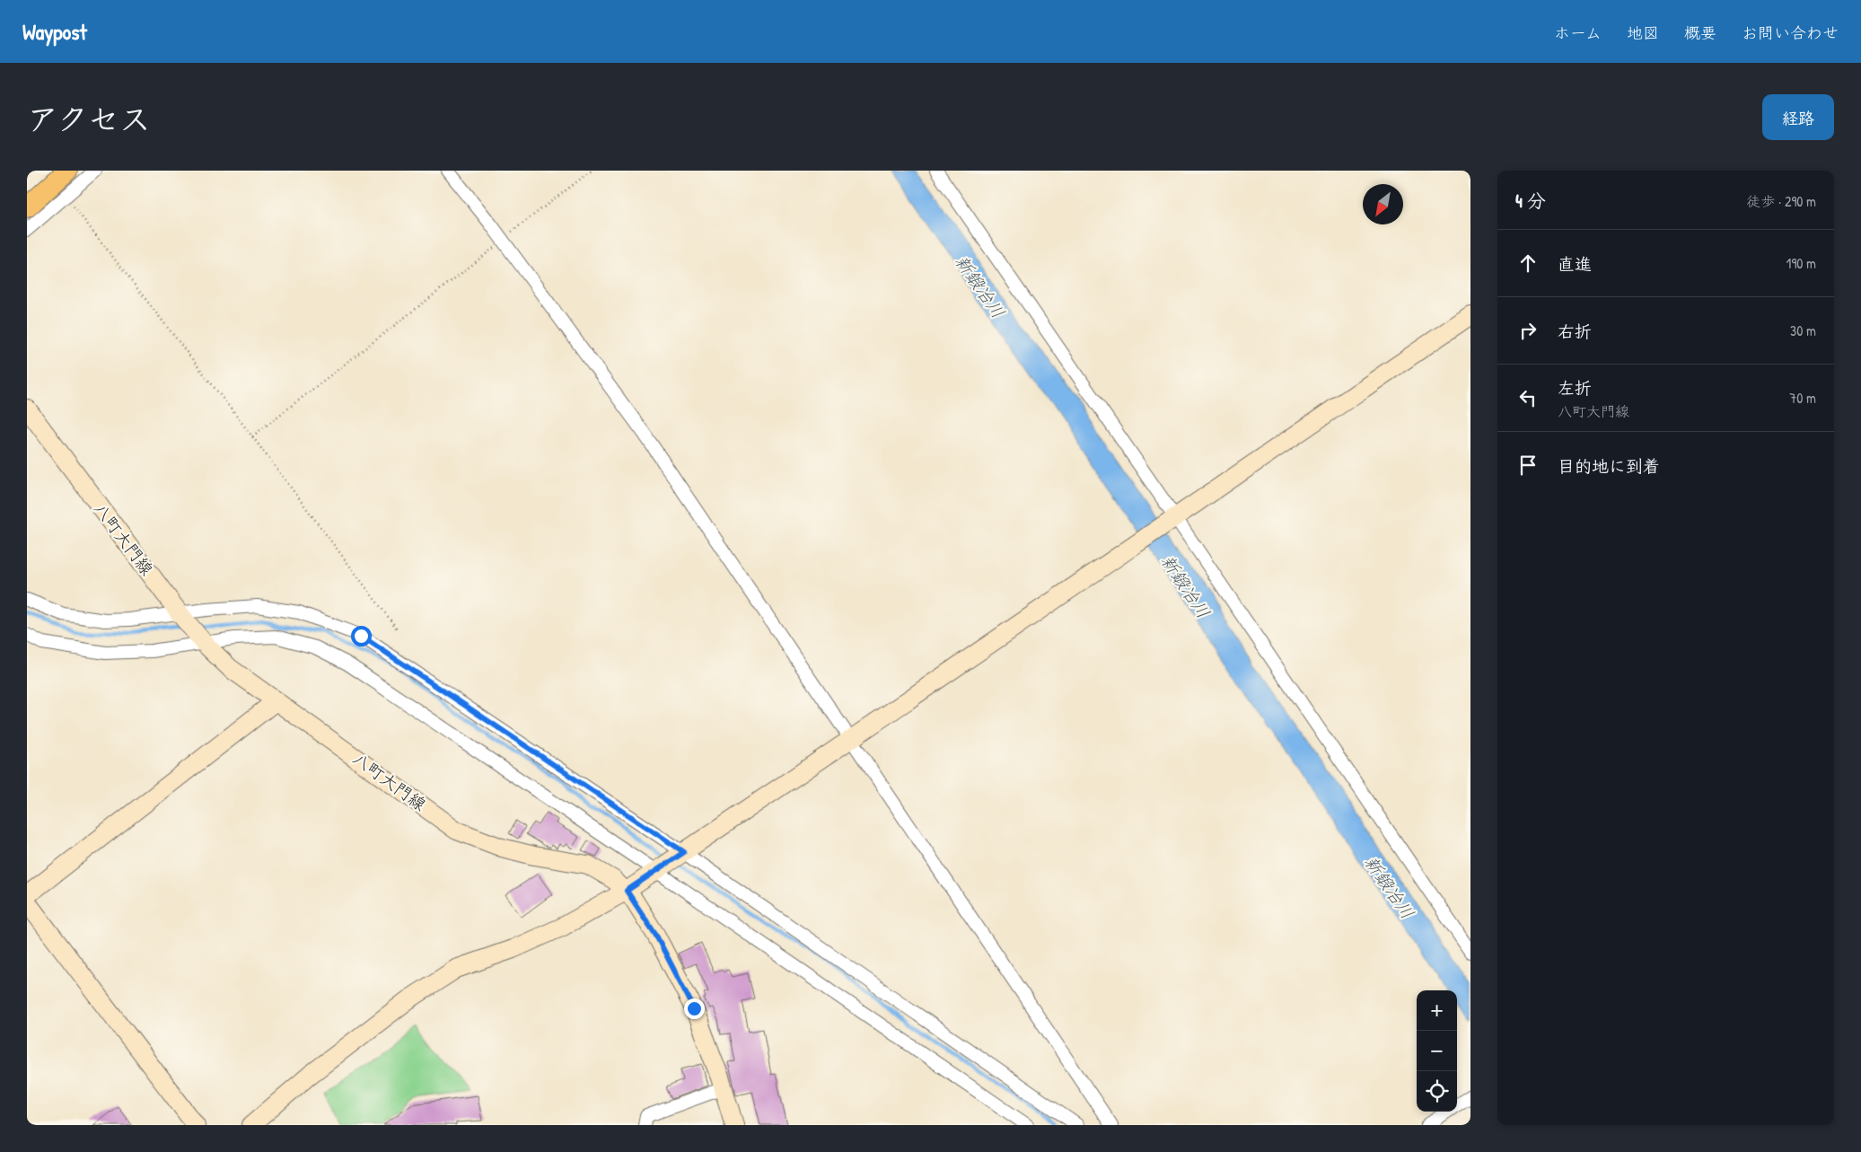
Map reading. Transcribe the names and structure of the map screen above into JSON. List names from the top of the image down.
{
  "streets": {
    "street": ["八町大門線"]
  },
  "water": ["新鍛冶川"],
  "north": "bottom left",
  "page": {
    "header": "Waypost",
    "nav": [
      "ホーム",
      "地図",
      "概要",
      "お問い合わせ"
    ],
    "title": "アクセス",
    "buttons": "経路",
    "heading": ["4 分", "徒歩 · 290 m"],
    "list": [
      ["直進", "190 m"],
      ["右折", "30 m"],
      ["左折", "八町大門線", "70 m"],
      "目的地に到着"
    ],
    "map_buttons": ["+", "−"]
  }
}
